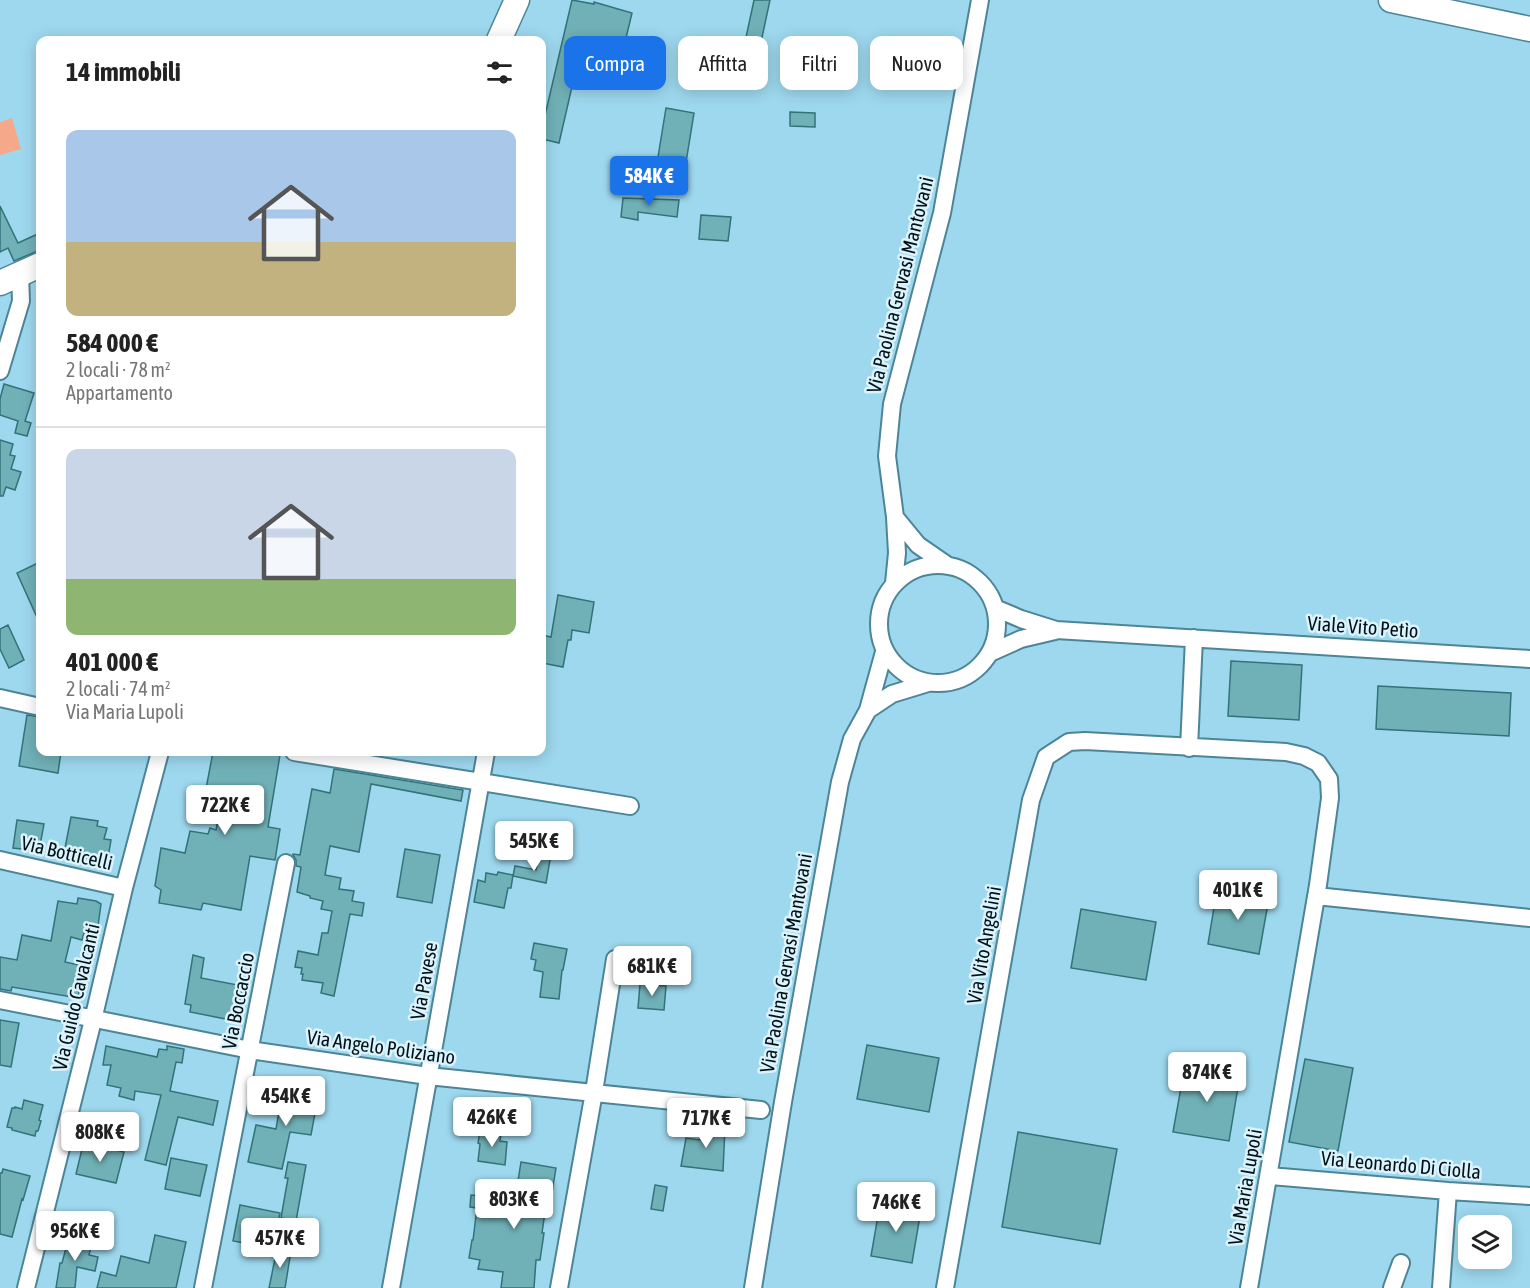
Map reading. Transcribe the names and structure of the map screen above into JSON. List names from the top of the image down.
{
  "streets": {
    "street": [
      "Via Paolina Gervasi Mantovani",
      "Viale Vito Petìo",
      "Via Botticelli",
      "Via Vito Angelini",
      "Via Pavese",
      "Via Guido Cavalcanti",
      "Via Boccaccio",
      "Via Angelo Poliziano",
      "Via Leonardo Di Ciolla",
      "Via Maria Lupoli"
    ]
  },
  "crossings": [
    ["Via Botticelli", "Via Guido Cavalcanti"],
    ["Via Vito Angelini", "Via Maria Lupoli"],
    ["Via Pavese", "Via Angelo Poliziano"],
    ["Via Guido Cavalcanti", "Via Angelo Poliziano"],
    ["Via Boccaccio", "Via Angelo Poliziano"],
    ["Via Leonardo Di Ciolla", "Via Maria Lupoli"]
  ],
  "page": {
    "chip": [
      "Compra",
      "Affitta",
      "Filtri",
      "Nuovo"
    ],
    "heading": "14 immobili",
    "list": [
      {
        "name": "584 000 €",
        "note": "2 locali · 78 m² · Appartamento"
      },
      {
        "name": "401 000 €",
        "note": "2 locali · 74 m² · Via Maria Lupoli"
      }
    ],
    "price": [
      "584K €",
      "722K €",
      "545K €",
      "401K €",
      "681K €",
      "874K €",
      "454K €",
      "426K €",
      "717K €",
      "808K €",
      "803K €",
      "746K €",
      "956K €",
      "457K €"
    ]
  }
}
